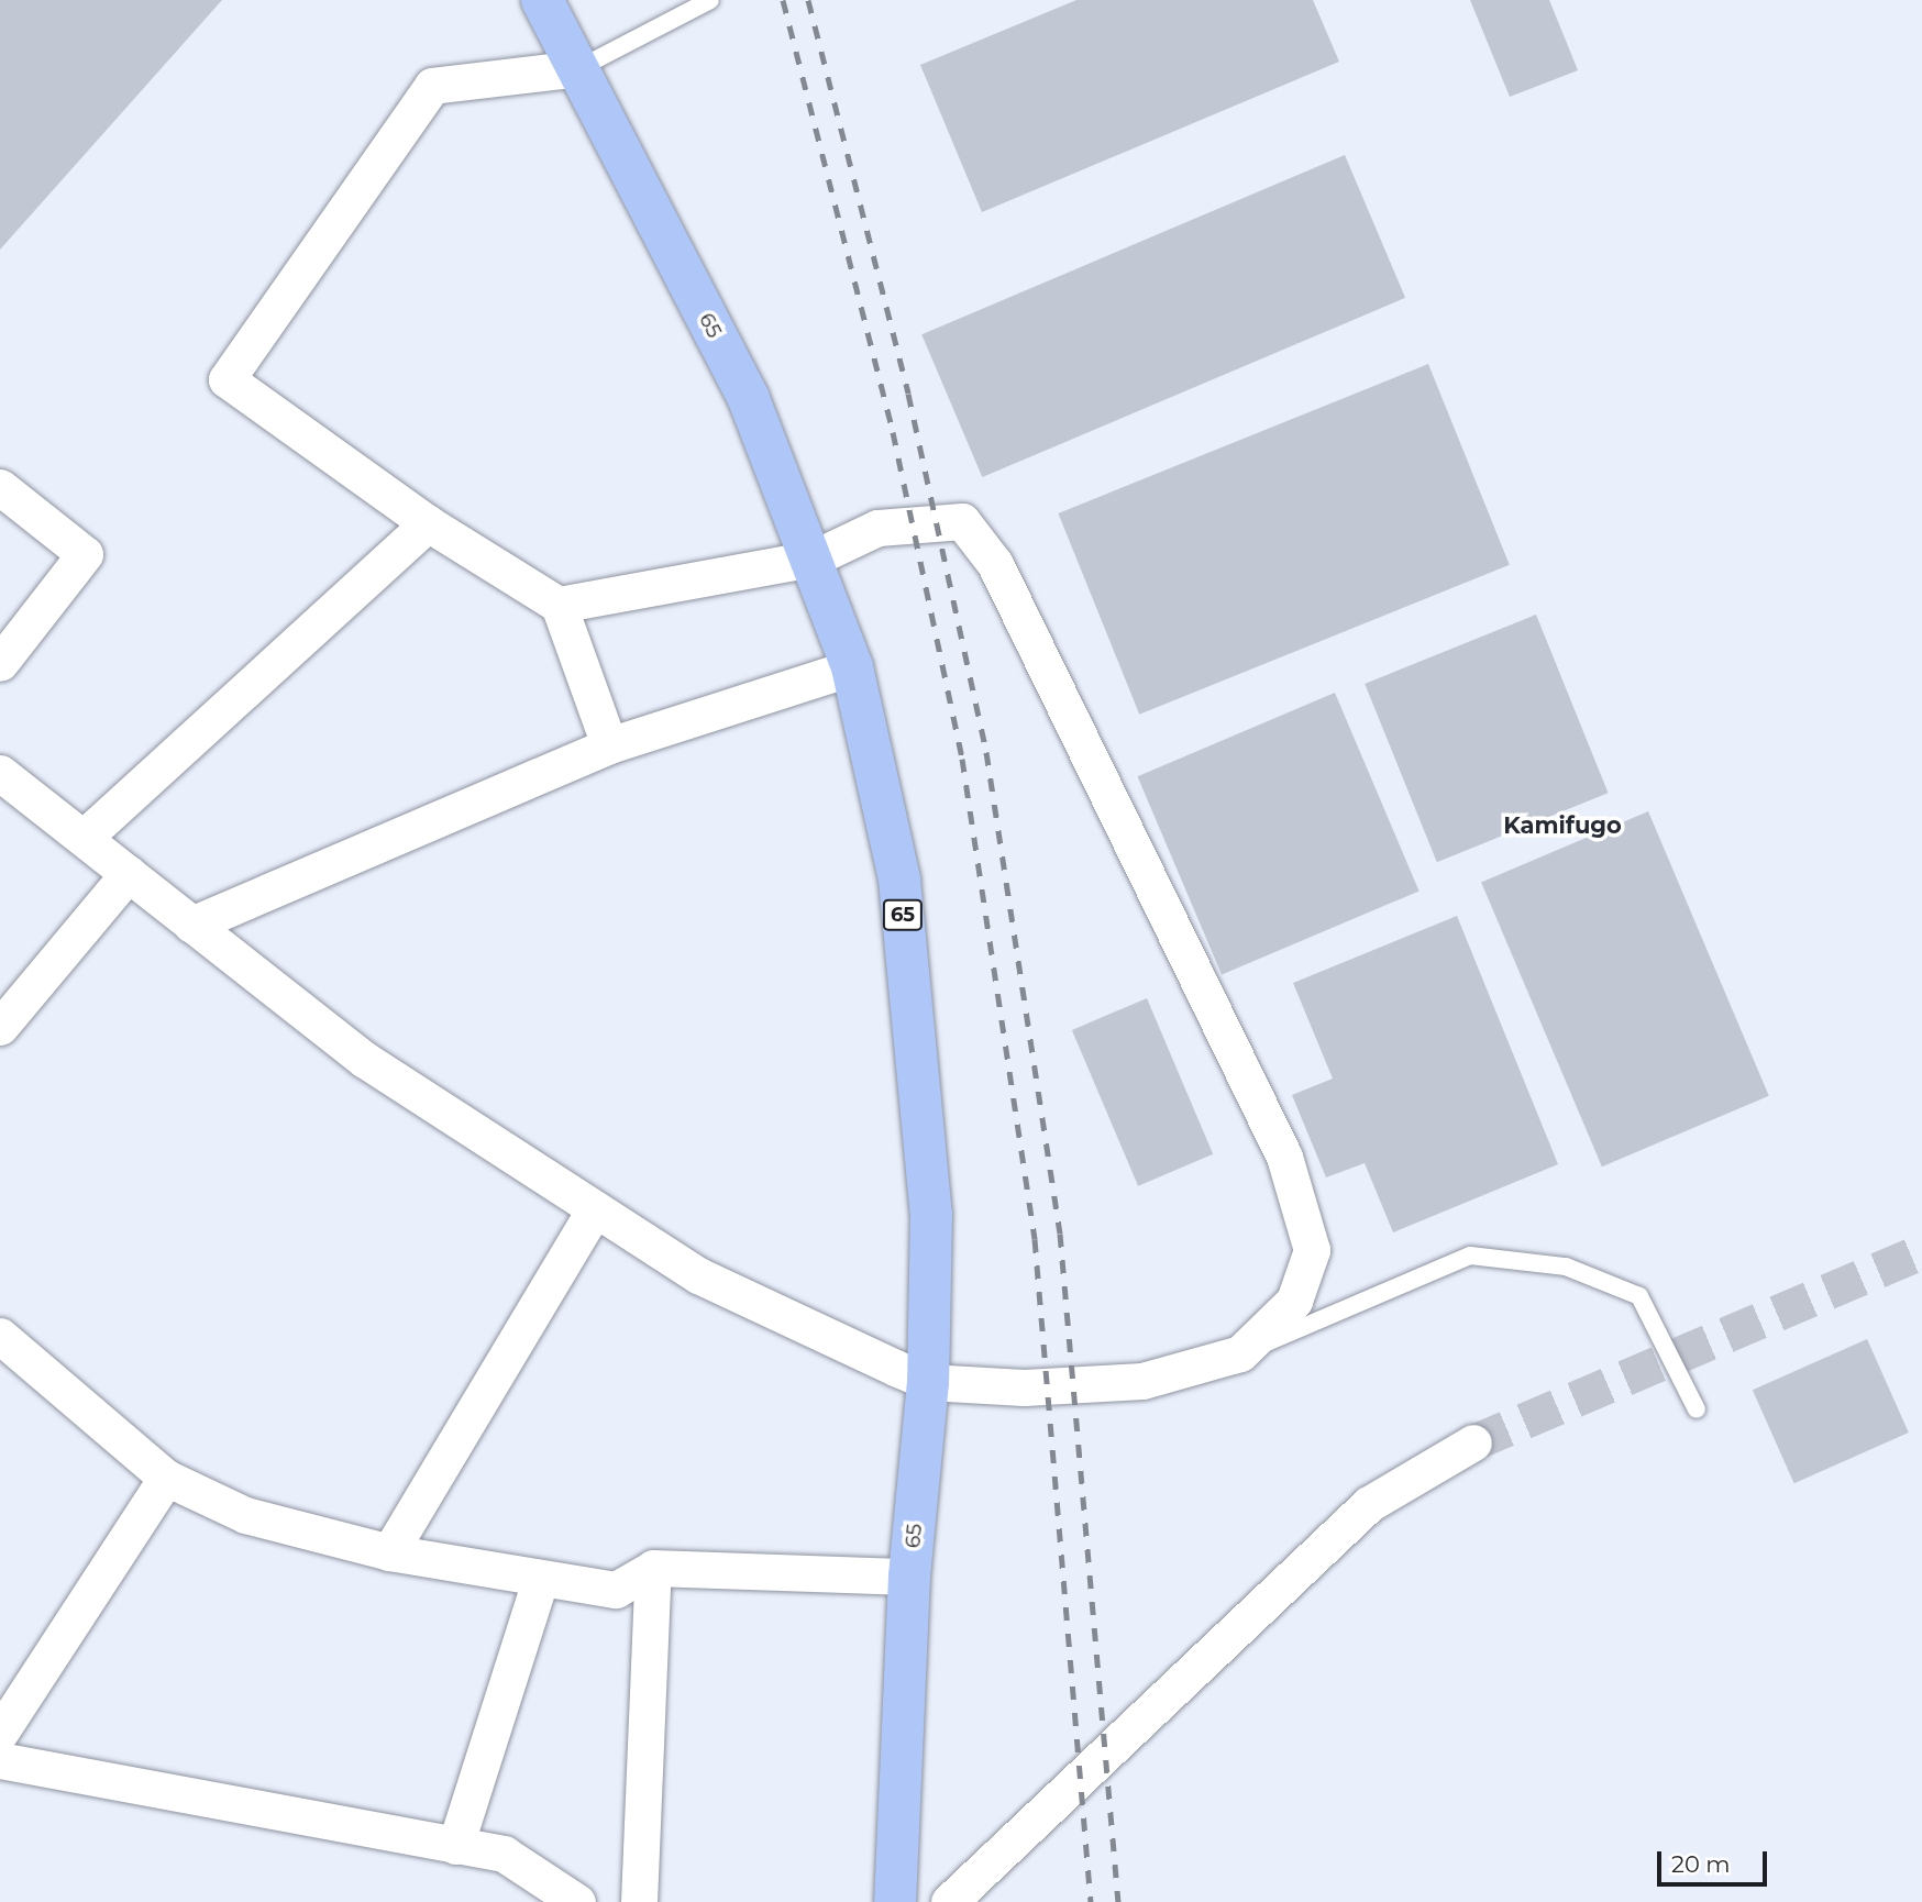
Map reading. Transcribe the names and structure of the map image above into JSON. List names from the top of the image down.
{
  "streets": {
    "main road": ["65"]
  },
  "districts": ["Kamifugo"],
  "scale_bar": "20 m"
}
